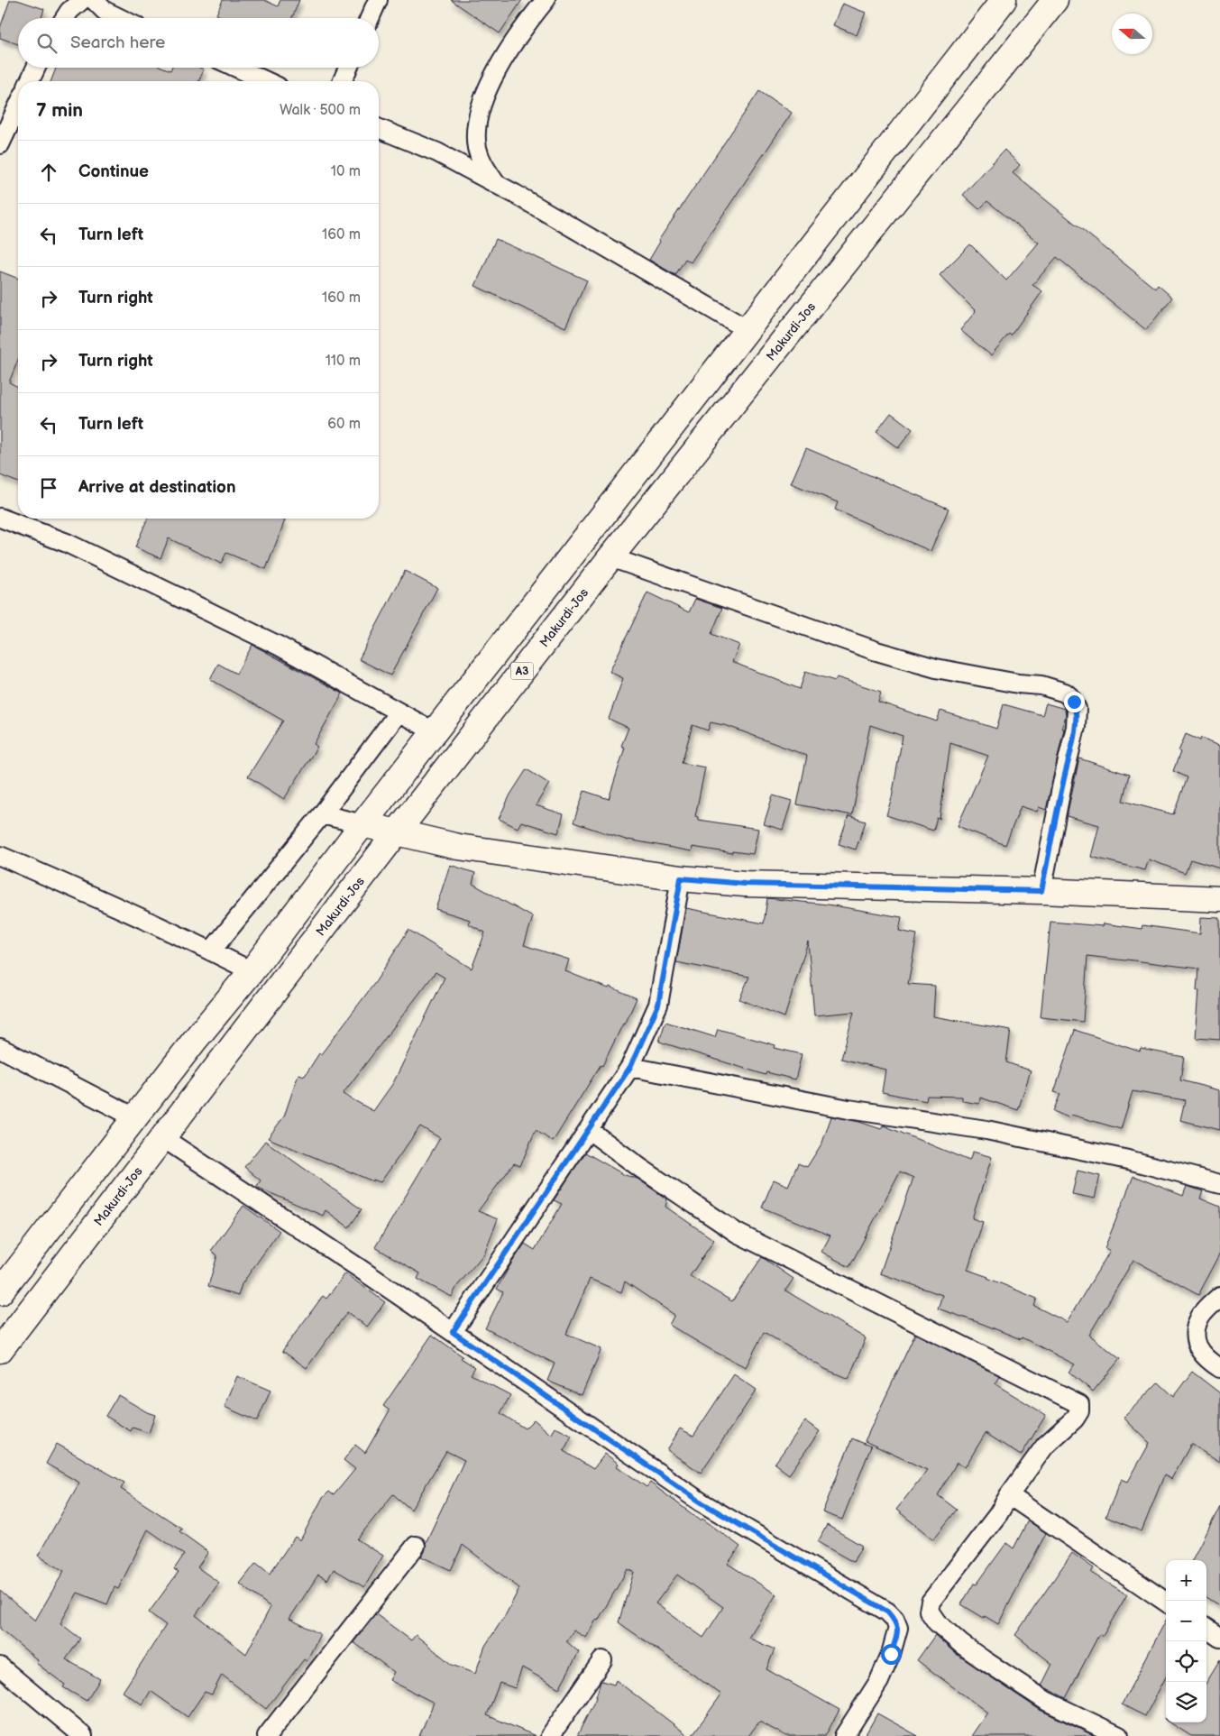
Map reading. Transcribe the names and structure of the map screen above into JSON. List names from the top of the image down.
{
  "streets": {
    "main road": ["Makurdi-Jos", "A3"]
  },
  "north": "left",
  "page": {
    "search": "Search here",
    "heading": ["7 min", "Walk · 500 m"],
    "list": [
      ["Continue", "10 m"],
      ["Turn left", "160 m"],
      ["Turn right", "160 m"],
      ["Turn right", "110 m"],
      ["Turn left", "60 m"],
      "Arrive at destination"
    ],
    "map_buttons": ["+", "−"]
  }
}
